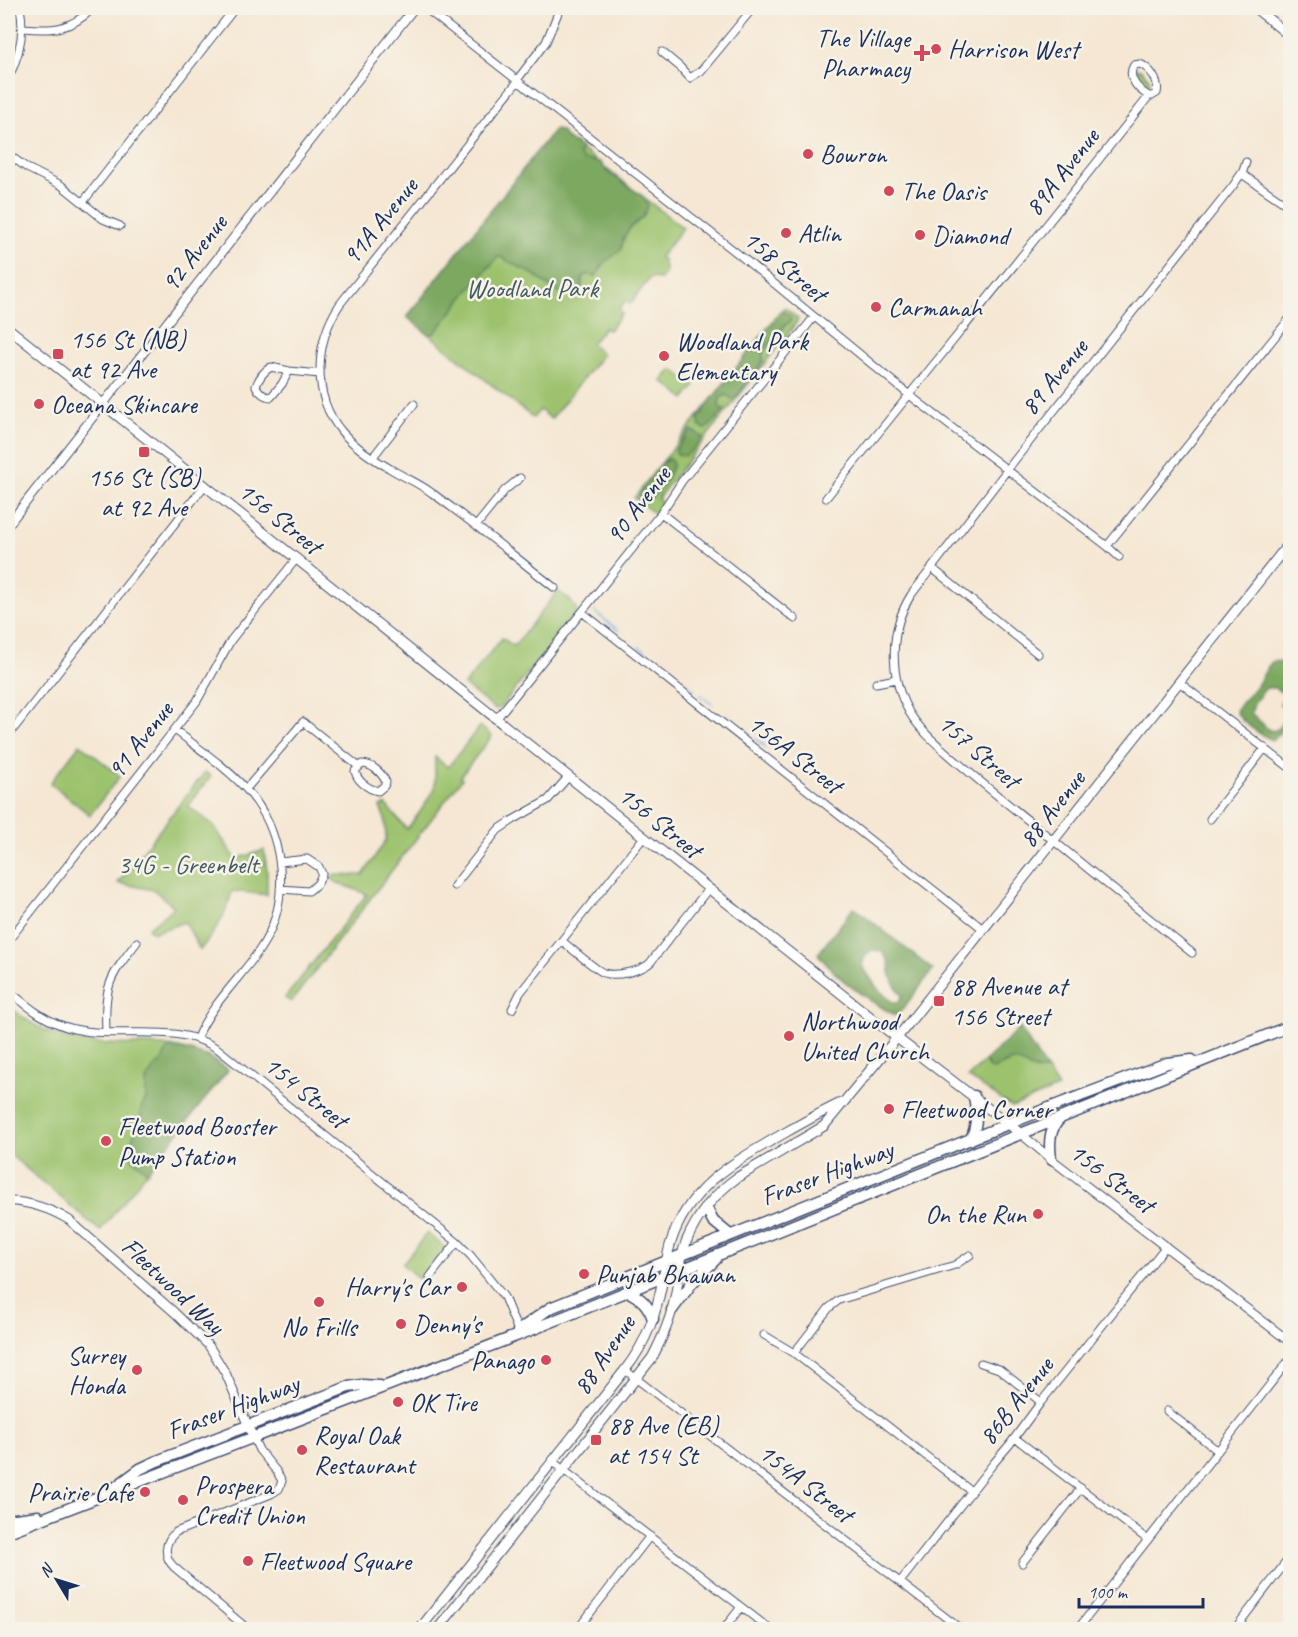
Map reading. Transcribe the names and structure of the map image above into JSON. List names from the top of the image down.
{
  "streets": {
    "main road": ["156 Street", "88 Avenue", "Fraser Highway"],
    "street": [
      "89A Avenue",
      "91A Avenue",
      "92 Avenue",
      "158 Street",
      "89 Avenue",
      "90 Avenue",
      "91 Avenue",
      "157 Street",
      "156A Street",
      "154 Street",
      "Fleetwood Way",
      "86B Avenue",
      "154A Street"
    ]
  },
  "crossings": [
    ["89A Avenue", "158 Street"],
    ["91A Avenue", "158 Street"],
    ["92 Avenue", "156 Street"],
    ["158 Street", "89 Avenue"],
    ["158 Street", "90 Avenue"],
    ["89 Avenue", "157 Street"],
    ["90 Avenue", "156 Street"],
    ["90 Avenue", "156A Street"],
    ["156 Street", "91 Avenue"],
    ["156 Street", "88 Avenue"],
    ["156 Street", "Fraser Highway"],
    ["156 Street", "86B Avenue"],
    ["157 Street", "88 Avenue"],
    ["156A Street", "88 Avenue"],
    ["88 Avenue", "Fraser Highway"],
    ["88 Avenue", "154A Street"],
    ["154 Street", "Fraser Highway"],
    ["Fraser Highway", "Fleetwood Way"],
    ["86B Avenue", "154A Street"]
  ],
  "parks": ["Woodland Park", "34G - Greenbelt"],
  "places": {
    "other": [
      "Harrison West",
      "Bowron",
      "The Oasis",
      "Atlin",
      "Diamond",
      "Carmanah",
      "Woodland Park Elementary",
      "Oceana Skincare",
      "Northwood United Church",
      "Fleetwood Corner",
      "Fleetwood Booster Pump Station",
      "On the Run",
      "Punjab Bhawan",
      "Harry's Car",
      "No Frills",
      "Denny's",
      "Panago",
      "Surrey Honda",
      "OK Tire",
      "Royal Oak Restaurant",
      "Prairie Cafe",
      "Prospera Credit Union",
      "Fleetwood Square"
    ],
    "health": ["The Village Pharmacy"],
    "transit": [
      "156 St (NB) at 92 Ave",
      "156 St (SB) at 92 Ave",
      "88 Avenue at 156 Street",
      "88 Ave (EB) at 154 St"
    ]
  },
  "scale_bar": "100 m",
  "north": "top left"
}
